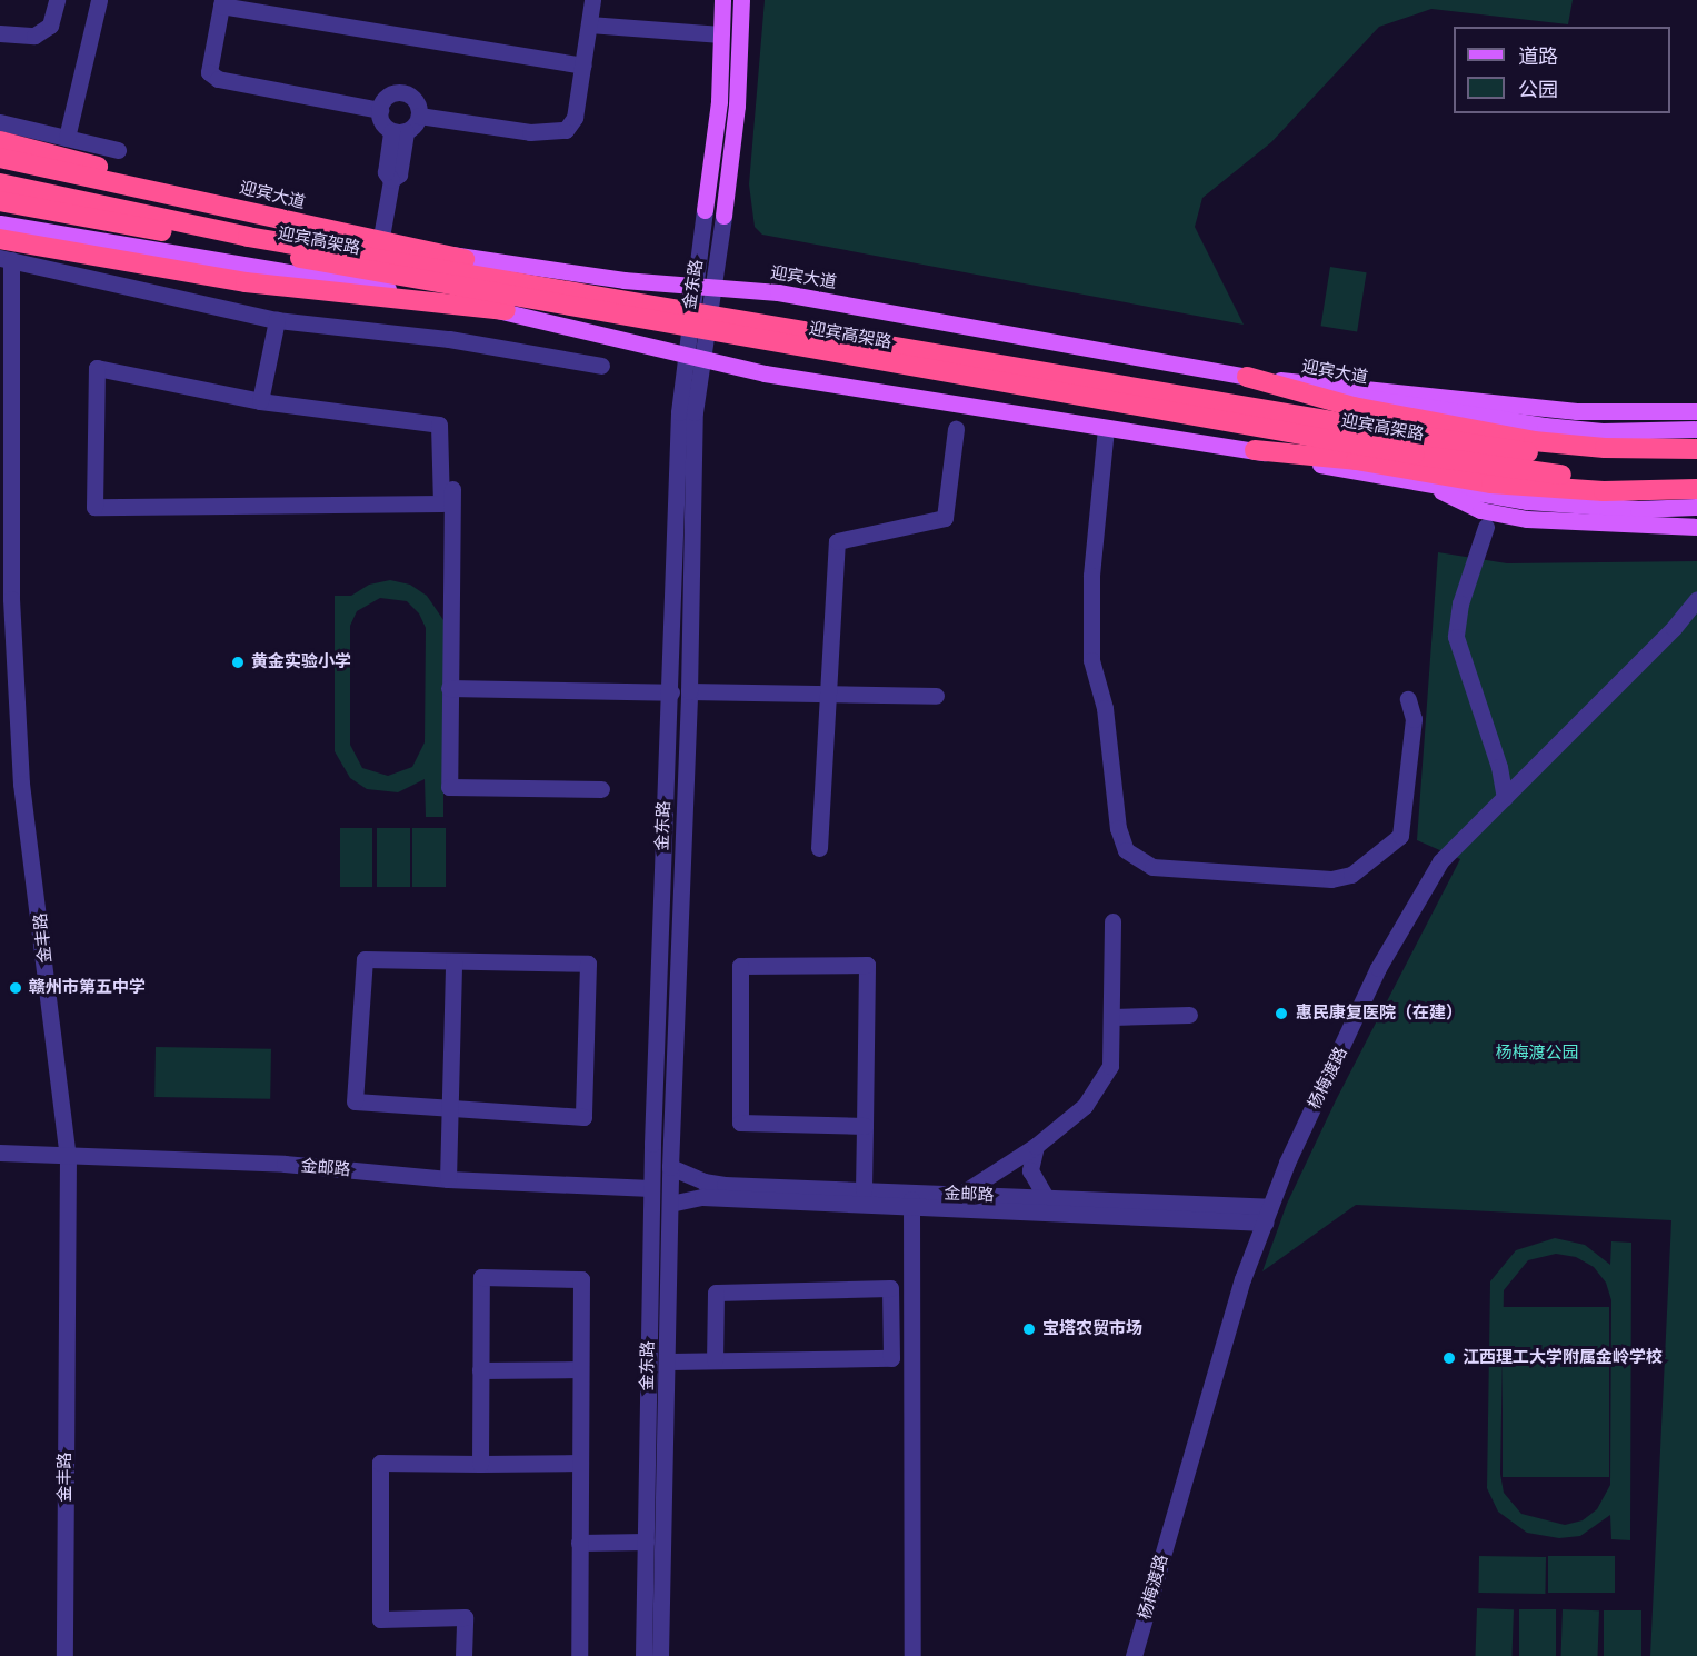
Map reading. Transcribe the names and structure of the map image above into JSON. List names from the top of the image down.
{
  "streets": {
    "highway": ["迎宾高架路"],
    "main road": ["迎宾大道", "金东路"],
    "street": ["金丰路", "杨梅渡路", "金邮路"]
  },
  "crossings": [
    ["迎宾大道", "金东路"],
    ["金东路", "金邮路"],
    ["金丰路", "金邮路"],
    ["杨梅渡路", "金邮路"]
  ],
  "parks": ["杨梅渡公园"],
  "places": [
    "黄金实验小学",
    "赣州市第五中学",
    "惠民康复医院（在建）",
    "宝塔农贸市场",
    "江西理工大学附属金岭学校"
  ],
  "legend": ["道路", "公园"]
}
